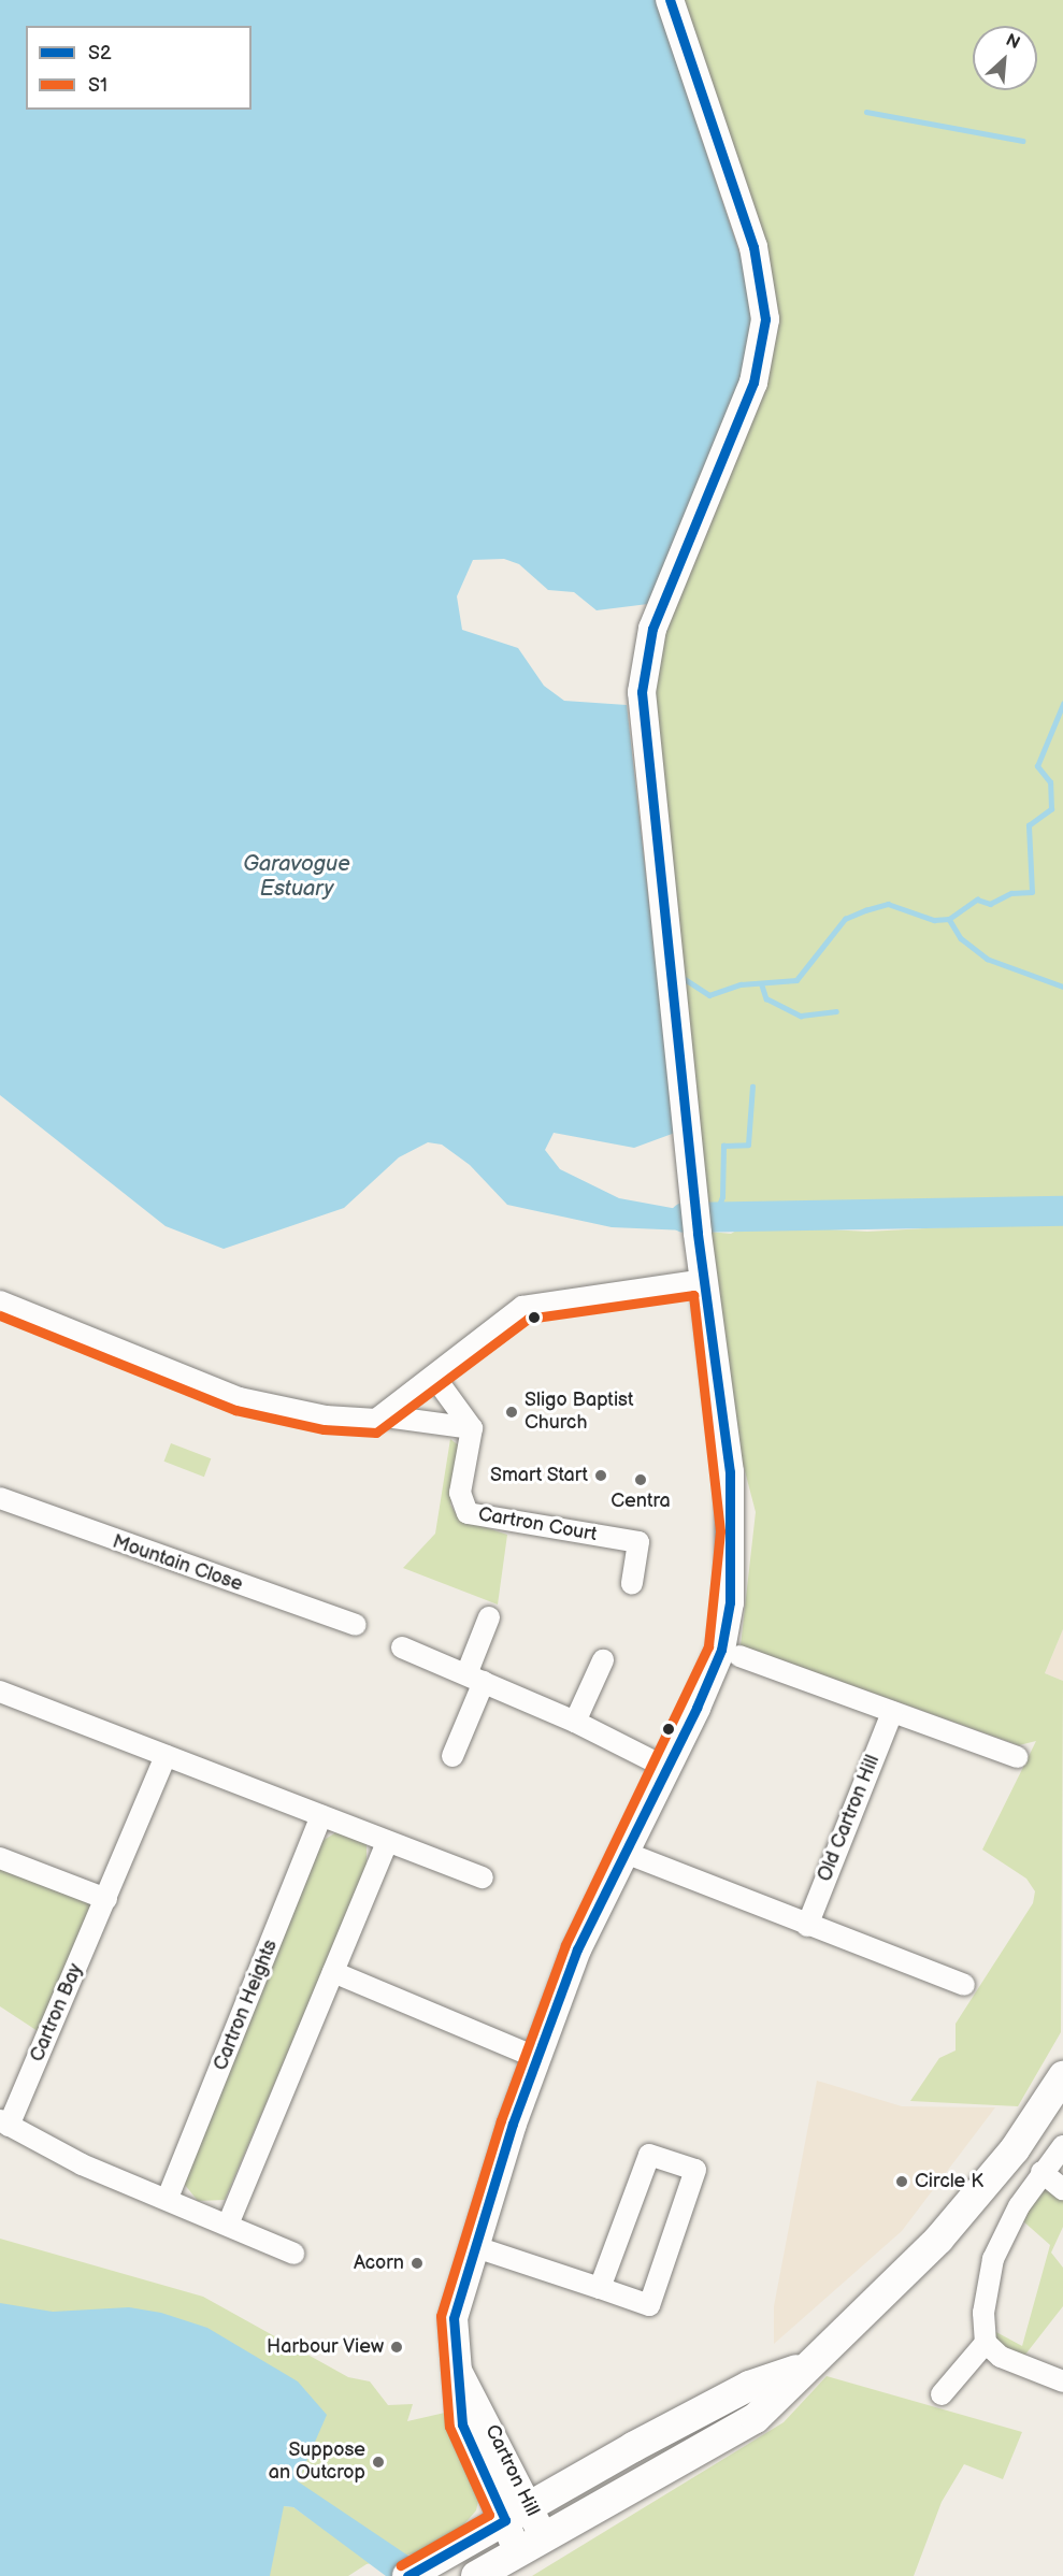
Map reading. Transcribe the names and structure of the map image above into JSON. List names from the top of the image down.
{
  "streets": {
    "main road": ["Cartron Hill"],
    "street": [
      "Cartron Court",
      "Mountain Close",
      "Old Cartron Hill",
      "Cartron Heights",
      "Cartron Bay"
    ]
  },
  "crossings": [
    ["Cartron Heights", "Cartron Bay"]
  ],
  "water": ["Garavogue Estuary"],
  "places": [
    "Sligo Baptist Church",
    "Smart Start",
    "Centra",
    "Circle K",
    "Acorn",
    "Harbour View",
    "Suppose an Outcrop"
  ],
  "lines": ["transit line S2", "transit line S1"],
  "legend": ["S2", "S1"],
  "north": "top right"
}
